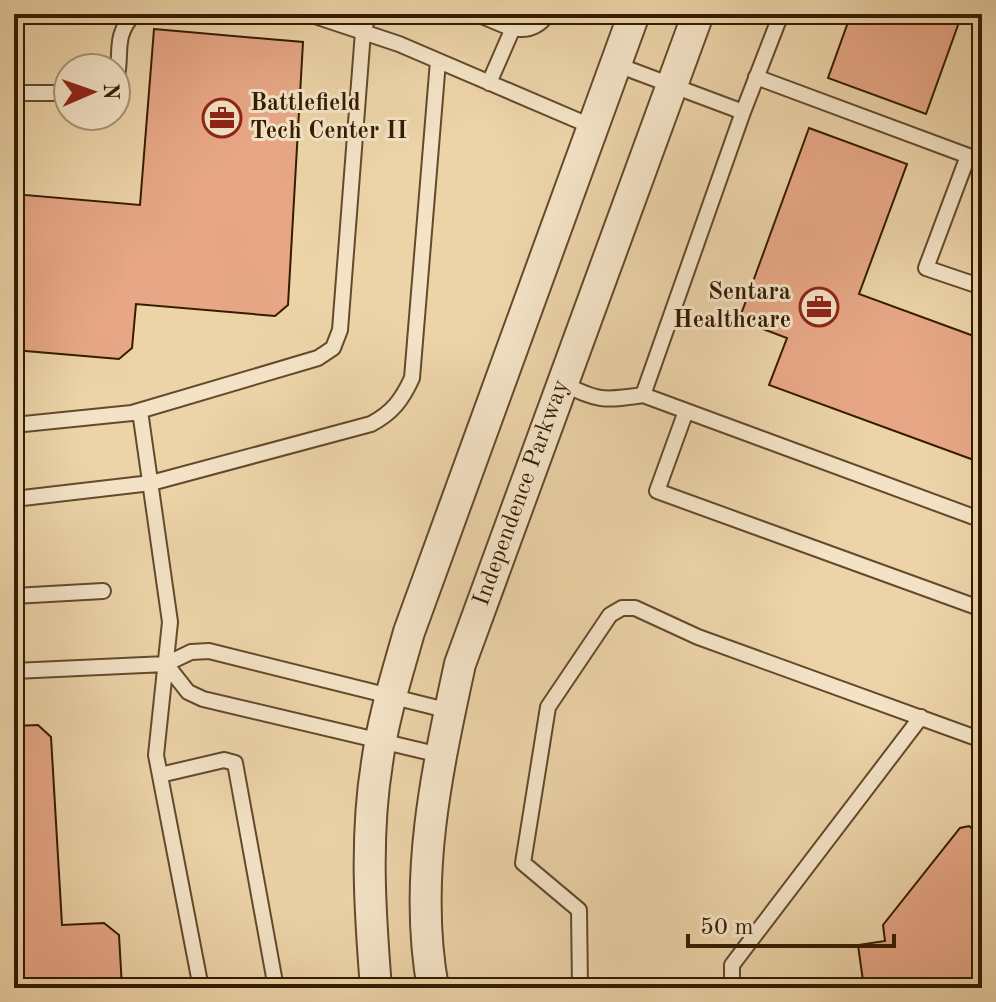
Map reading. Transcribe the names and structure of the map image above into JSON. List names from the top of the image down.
{
  "streets": {
    "street": ["Independence Parkway"]
  },
  "places": {
    "office": ["Battlefield Tech Center II", "Sentara Healthcare"]
  },
  "scale_bar": "50 m",
  "north": "right"
}
